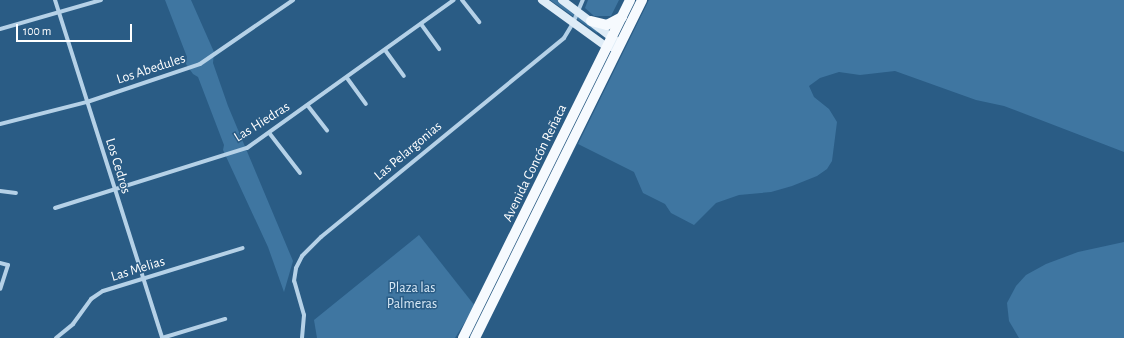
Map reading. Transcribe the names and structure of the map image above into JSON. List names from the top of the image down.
{
  "streets": {
    "main road": ["Avenida Concón Reñaca"],
    "street": [
      "Los Abedules",
      "Las Hiedras",
      "Las Pelargonias",
      "Los Cedros",
      "Las Melias"
    ]
  },
  "crossings": [
    ["Los Abedules", "Los Cedros"],
    ["Las Hiedras", "Los Cedros"],
    ["Los Cedros", "Las Melias"]
  ],
  "parks": ["Plaza las Palmeras"],
  "scale_bar": "100 m"
}
